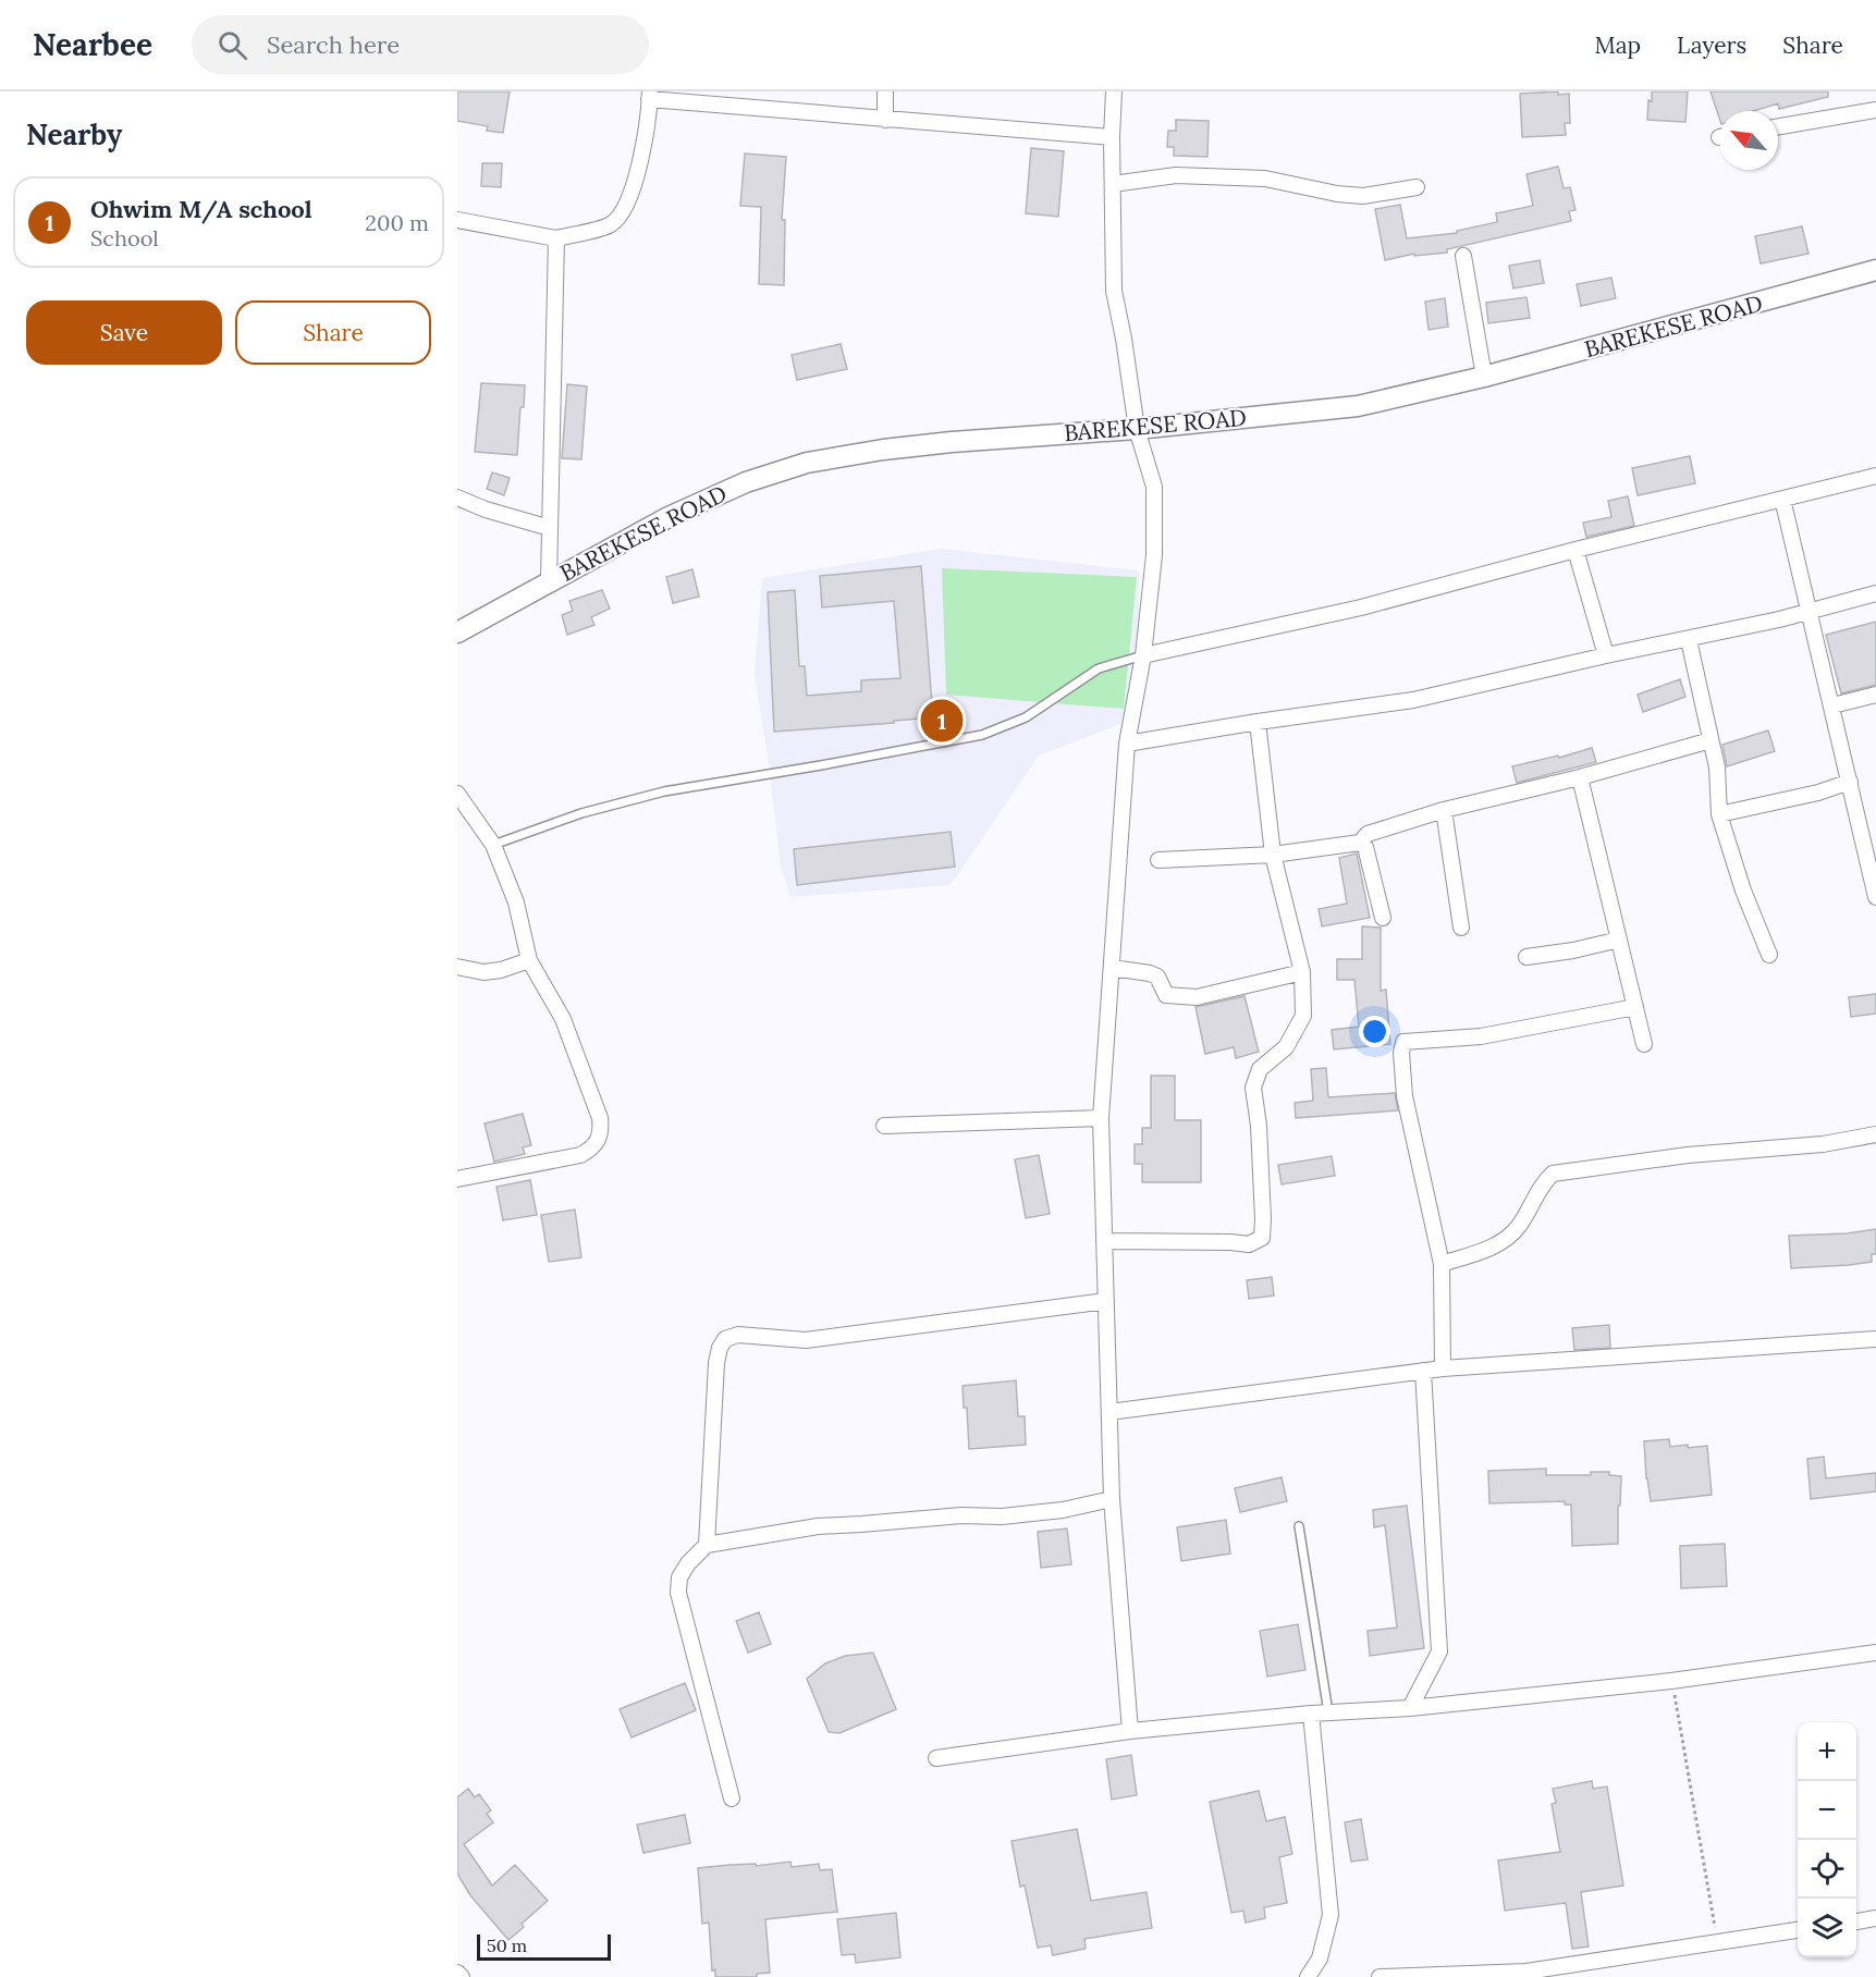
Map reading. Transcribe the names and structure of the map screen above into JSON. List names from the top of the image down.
{
  "streets": {
    "main road": ["BAREKESE ROAD"]
  },
  "scale_bar": "50 m",
  "north": "top left",
  "page": {
    "header": "Nearbee",
    "search": "Search here",
    "nav": ["Map", "Layers", "Share"],
    "heading": "Nearby",
    "list": [
      {
        "mark": "1",
        "name": "Ohwim M/A school",
        "note": "School",
        "value": "200 m"
      }
    ],
    "buttons": ["Save", "Share"],
    "pins": "1",
    "map_buttons": ["+", "−"],
    "scale": "50 m"
  }
}
